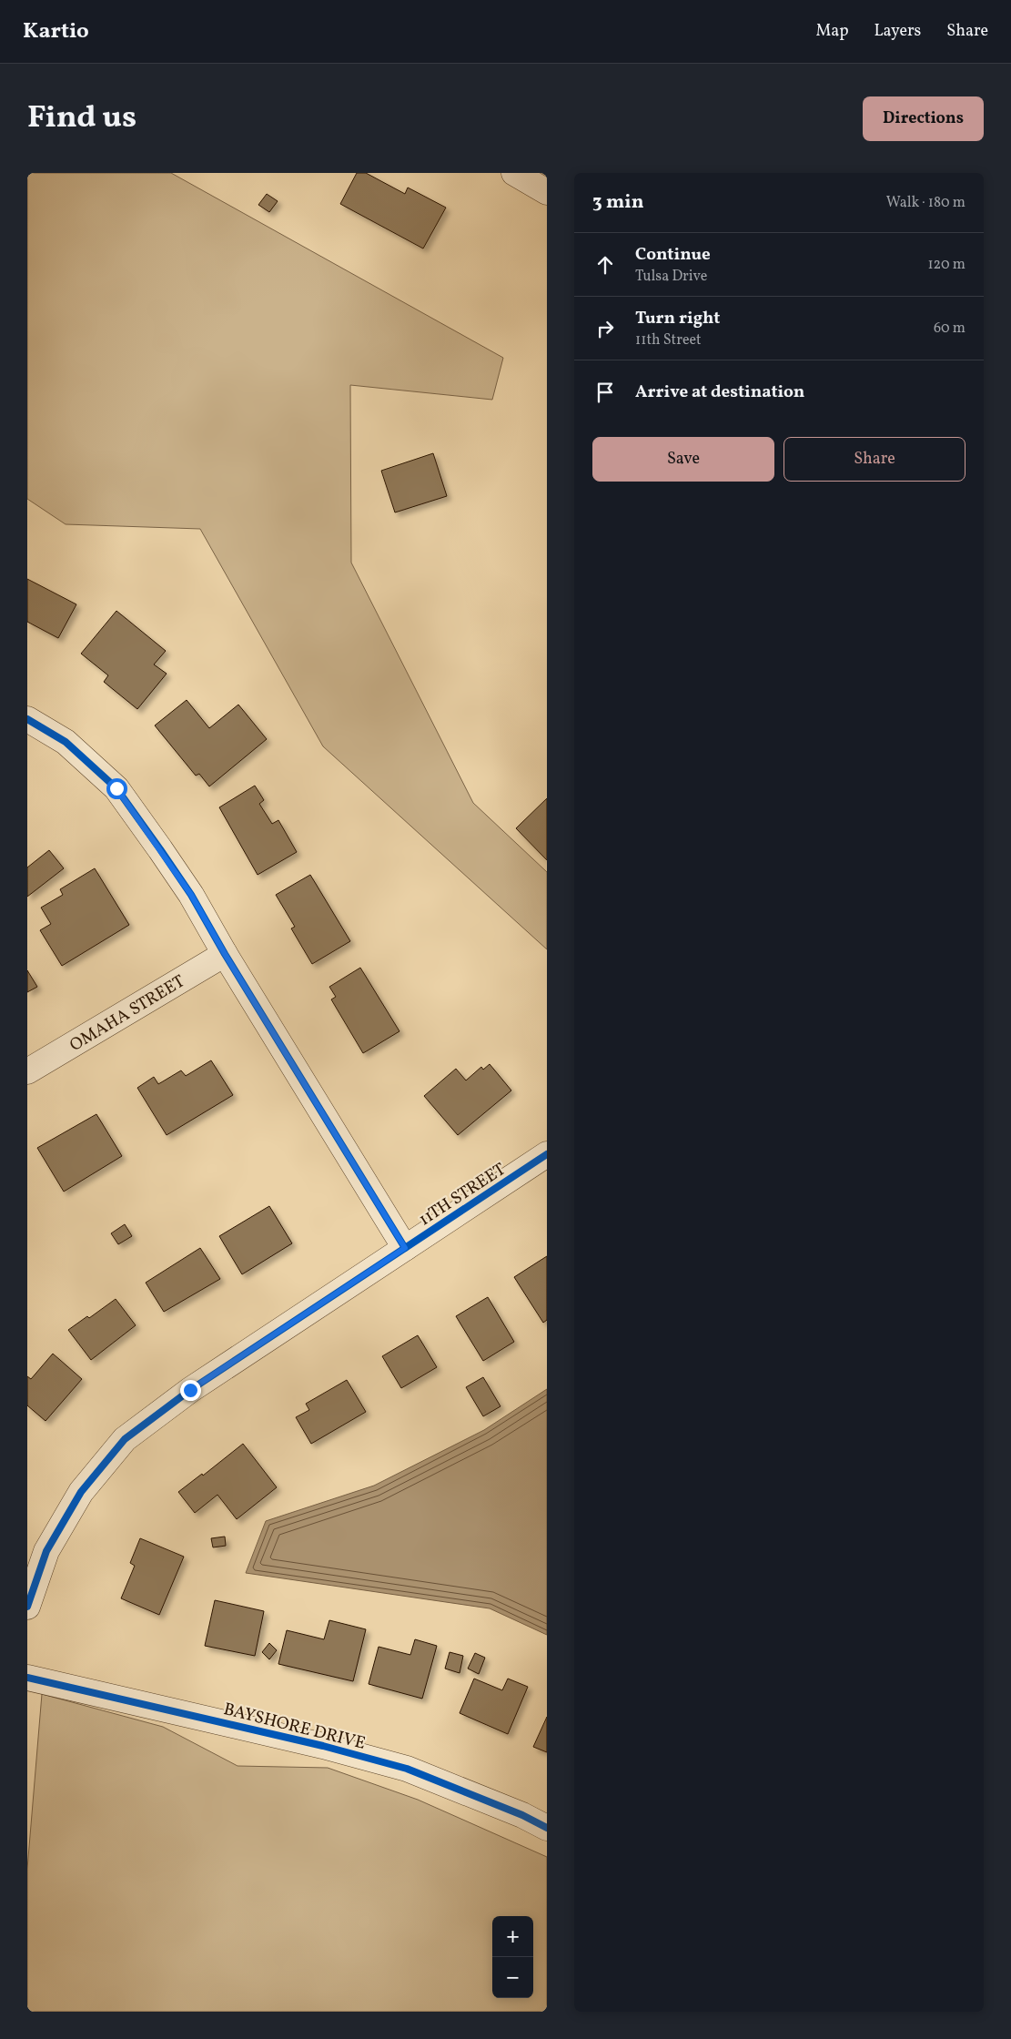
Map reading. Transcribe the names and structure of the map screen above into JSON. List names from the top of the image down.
{
  "streets": {
    "street": ["OMAHA STREET", "11TH STREET", "BAYSHORE DRIVE"]
  },
  "page": {
    "header": "Kartio",
    "nav": ["Map", "Layers", "Share"],
    "title": "Find us",
    "buttons": [
      "Directions",
      ["Save", "Share"]
    ],
    "heading": ["3 min", "Walk · 180 m"],
    "list": [
      ["Continue", "Tulsa Drive", "120 m"],
      ["Turn right", "11th Street", "60 m"],
      "Arrive at destination"
    ],
    "map_buttons": ["+", "−"]
  }
}
